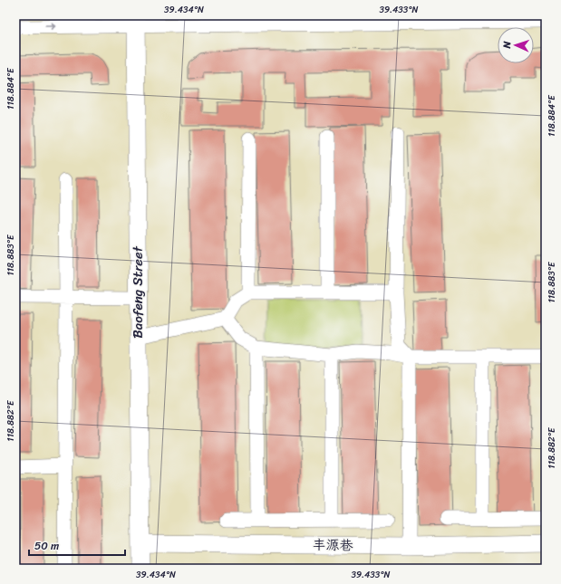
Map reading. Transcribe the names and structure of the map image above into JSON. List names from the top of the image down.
{
  "streets": {
    "street": ["Baofeng Street", "丰源巷"]
  },
  "crossings": [
    ["Baofeng Street", "丰源巷"]
  ],
  "scale_bar": "50 m",
  "north": "left",
  "coordinates": [
    "39.434°N",
    "39.433°N",
    "118.884°E",
    "118.883°E",
    "118.882°E"
  ]
}
